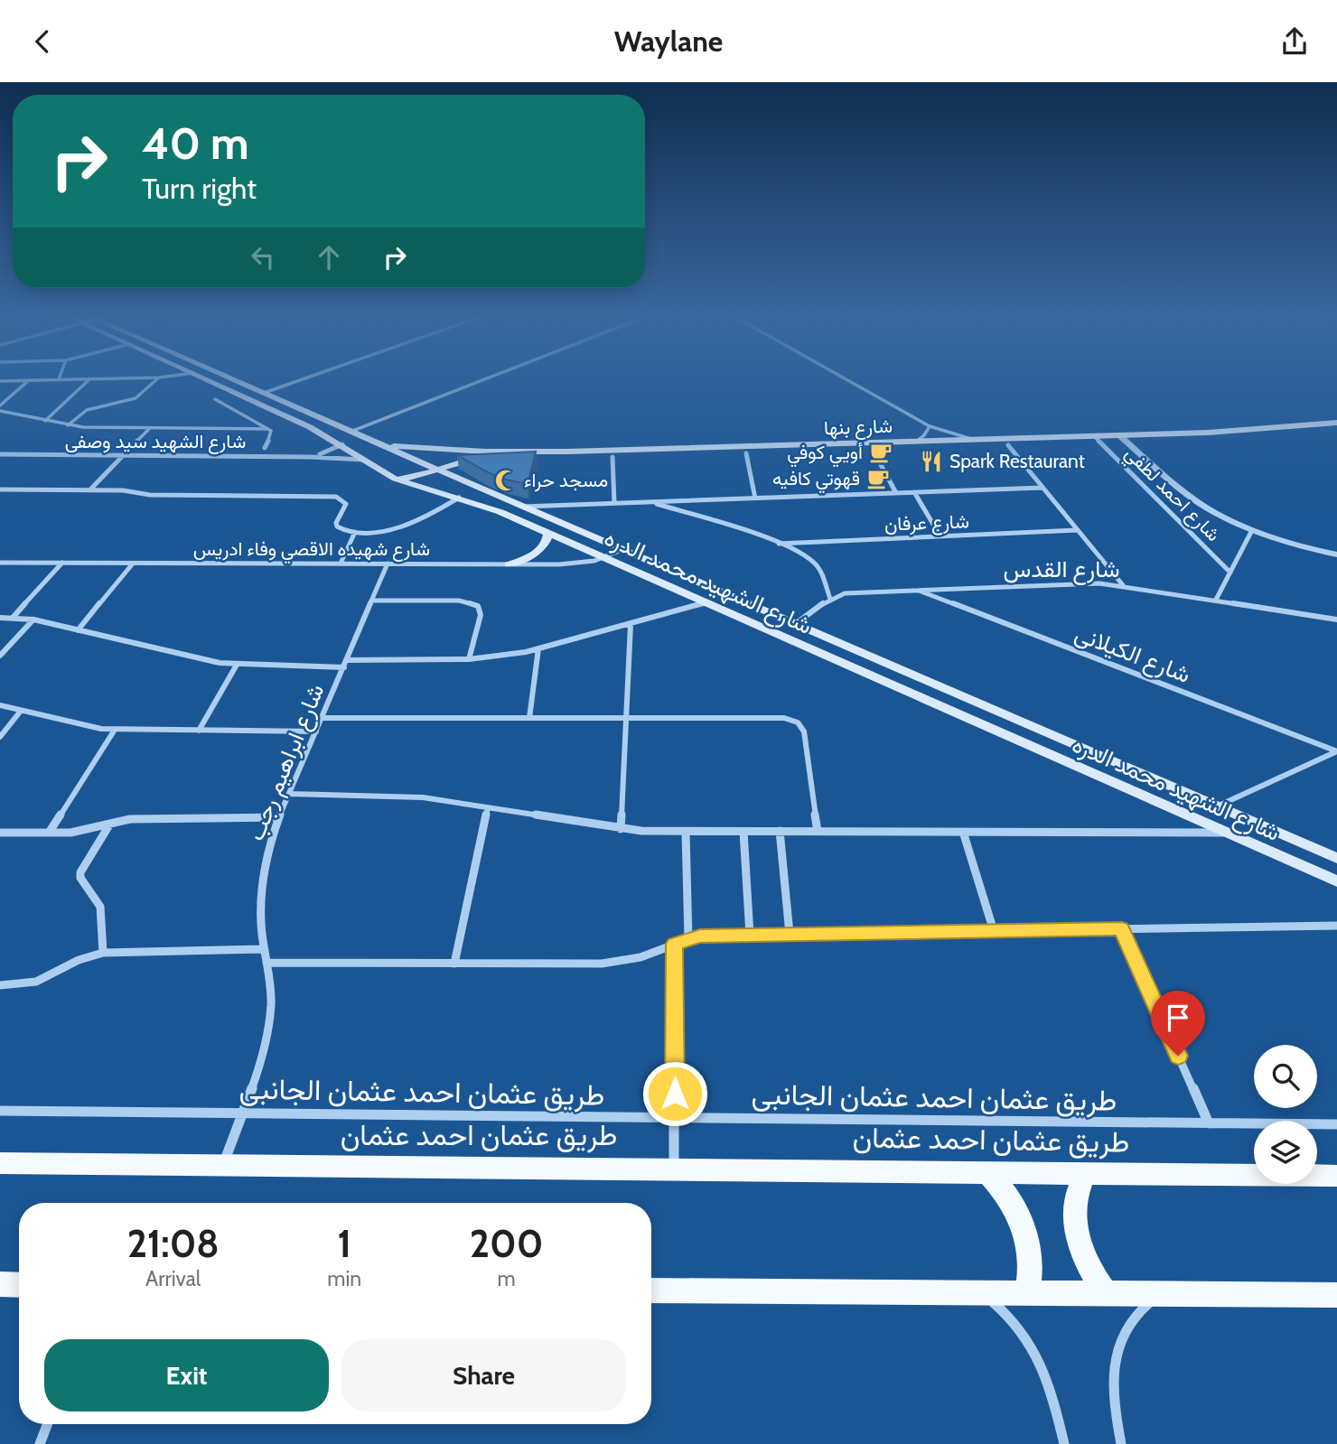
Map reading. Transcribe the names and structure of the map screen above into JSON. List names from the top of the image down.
{
  "streets": {
    "main road": ["شارع بنها", "شارع الشهيد محمد الدره", "طريق عثمان احمد عثمان"],
    "street": [
      "شارع الشهيد سيد وصفى",
      "شارع احمد لطفي",
      "شارع عرفان",
      "شارع شهيده الاقصي وفاء ادريس",
      "شارع القدس",
      "شارع الكيلانى",
      "شارع ابراهيم رجب",
      "طريق عثمان احمد عثمان الجانبى"
    ]
  },
  "crossings": [
    ["شارع بنها", "شارع احمد لطفي"],
    ["شارع بنها", "شارع الشهيد محمد الدره"],
    ["شارع الشهيد سيد وصفى", "شارع الشهيد محمد الدره"],
    ["شارع شهيده الاقصي وفاء ادريس", "شارع الشهيد محمد الدره"],
    ["شارع شهيده الاقصي وفاء ادريس", "شارع ابراهيم رجب"],
    ["شارع القدس", "شارع الشهيد محمد الدره"],
    ["شارع القدس", "شارع الكيلانى"],
    ["شارع ابراهيم رجب", "طريق عثمان احمد عثمان الجانبى"],
    ["شارع ابراهيم رجب", "طريق عثمان احمد عثمان"]
  ],
  "places": {
    "cafe": ["أويي كوفي", "قهوتي كافيه"],
    "restaurant": ["Spark Restaurant"],
    "mosque": ["مسجد حراء"]
  },
  "page": {
    "header": "Waylane",
    "turn": ["40 m", "Turn right"],
    "eta": [
      "21:08",
      "Arrival",
      "1",
      "min",
      "200",
      "m"
    ],
    "buttons": ["Exit", "Share"]
  }
}
